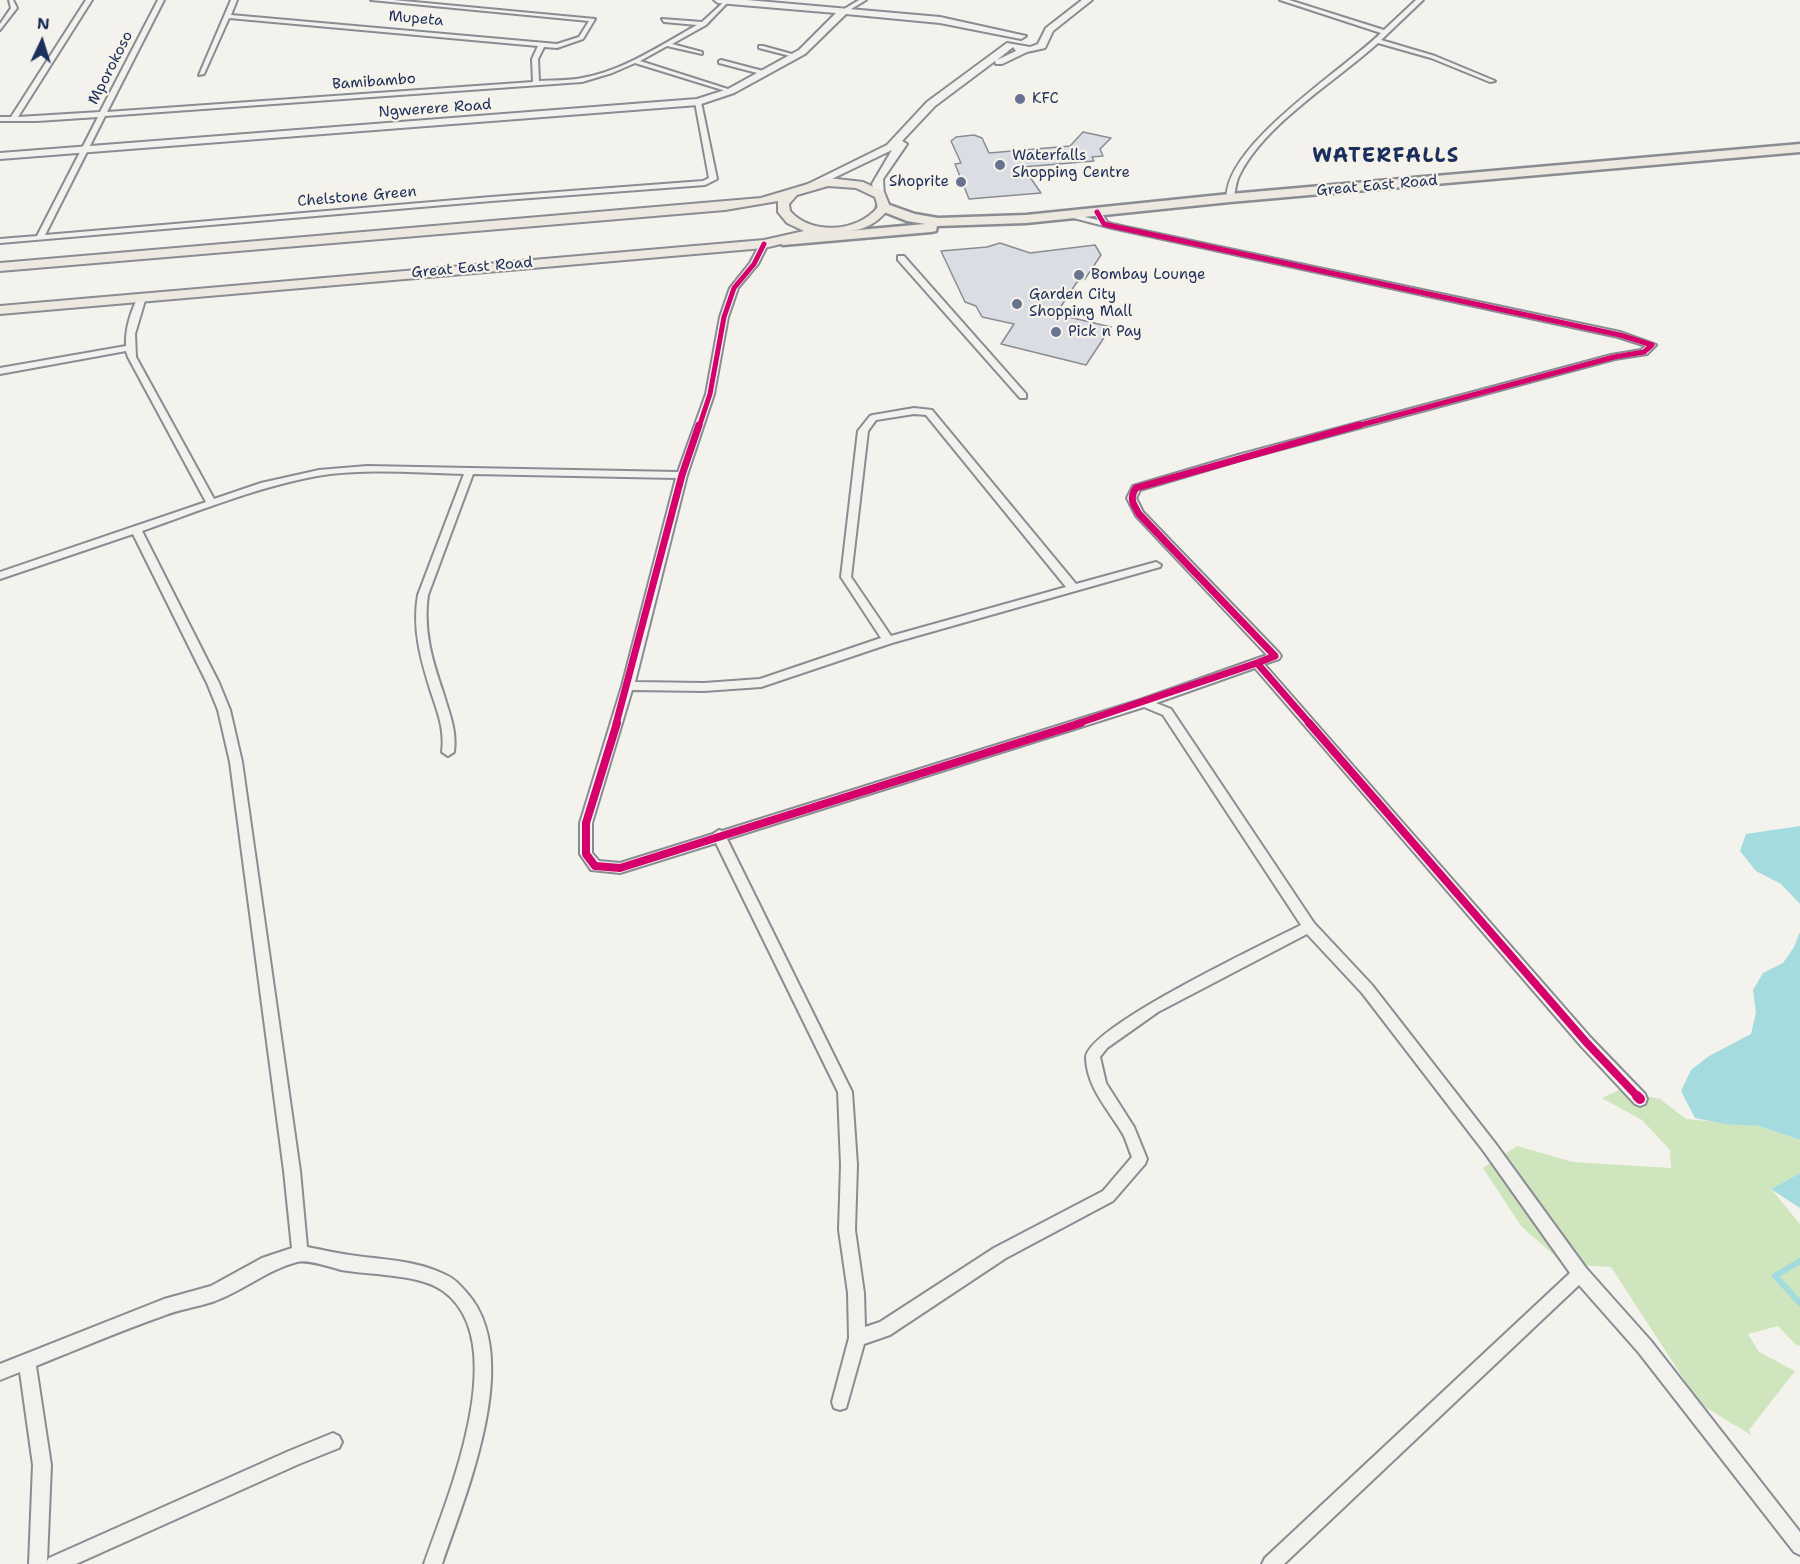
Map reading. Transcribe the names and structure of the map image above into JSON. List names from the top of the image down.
{
  "streets": {
    "highway": ["Great East Road"],
    "street": [
      "Mupeta",
      "Mporokoso",
      "Bamibambo",
      "Ngwerere Road",
      "Chelstone Green"
    ]
  },
  "crossings": [
    ["Mporokoso", "Bamibambo"],
    ["Mporokoso", "Ngwerere Road"],
    ["Mporokoso", "Chelstone Green"],
    ["Ngwerere Road", "Chelstone Green"]
  ],
  "districts": ["WATERFALLS"],
  "places": [
    "KFC",
    "Waterfalls Shopping Centre",
    "Shoprite",
    "Bombay Lounge",
    "Garden City Shopping Mall",
    "Pick n Pay"
  ],
  "north": "top"
}
